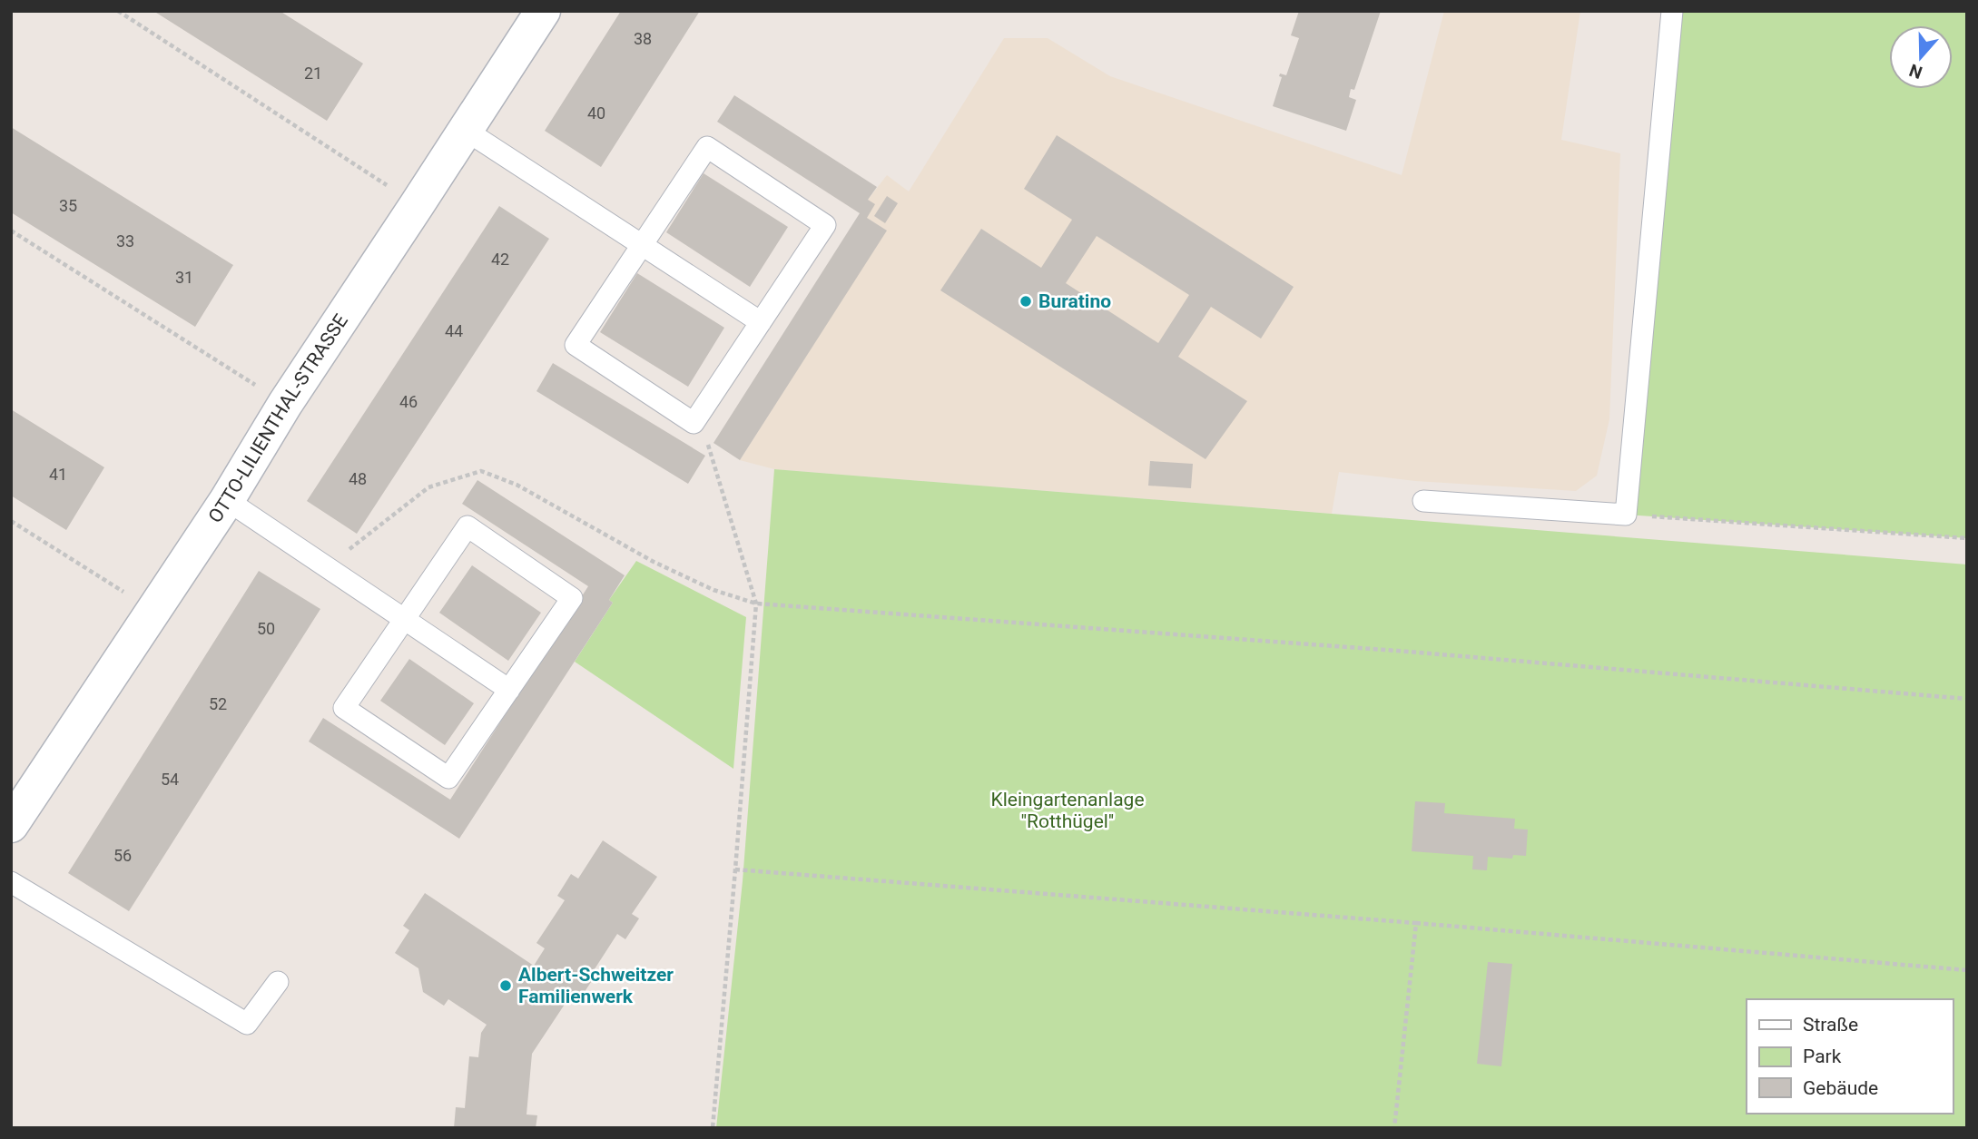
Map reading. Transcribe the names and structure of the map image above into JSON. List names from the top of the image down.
{
  "streets": {
    "street": ["OTTO-LILIENTHAL-STRASSE"]
  },
  "parks": ["Kleingartenanlage ''Rotthügel''"],
  "places": ["Buratino", "Albert-Schweitzer Familienwerk"],
  "house_numbers": [
    "38",
    "21",
    "40",
    "35",
    "33",
    "42",
    "31",
    "44",
    "46",
    "41",
    "48",
    "50",
    "52",
    "54",
    "56"
  ],
  "legend": ["Straße", "Park", "Gebäude"],
  "north": "bottom"
}
